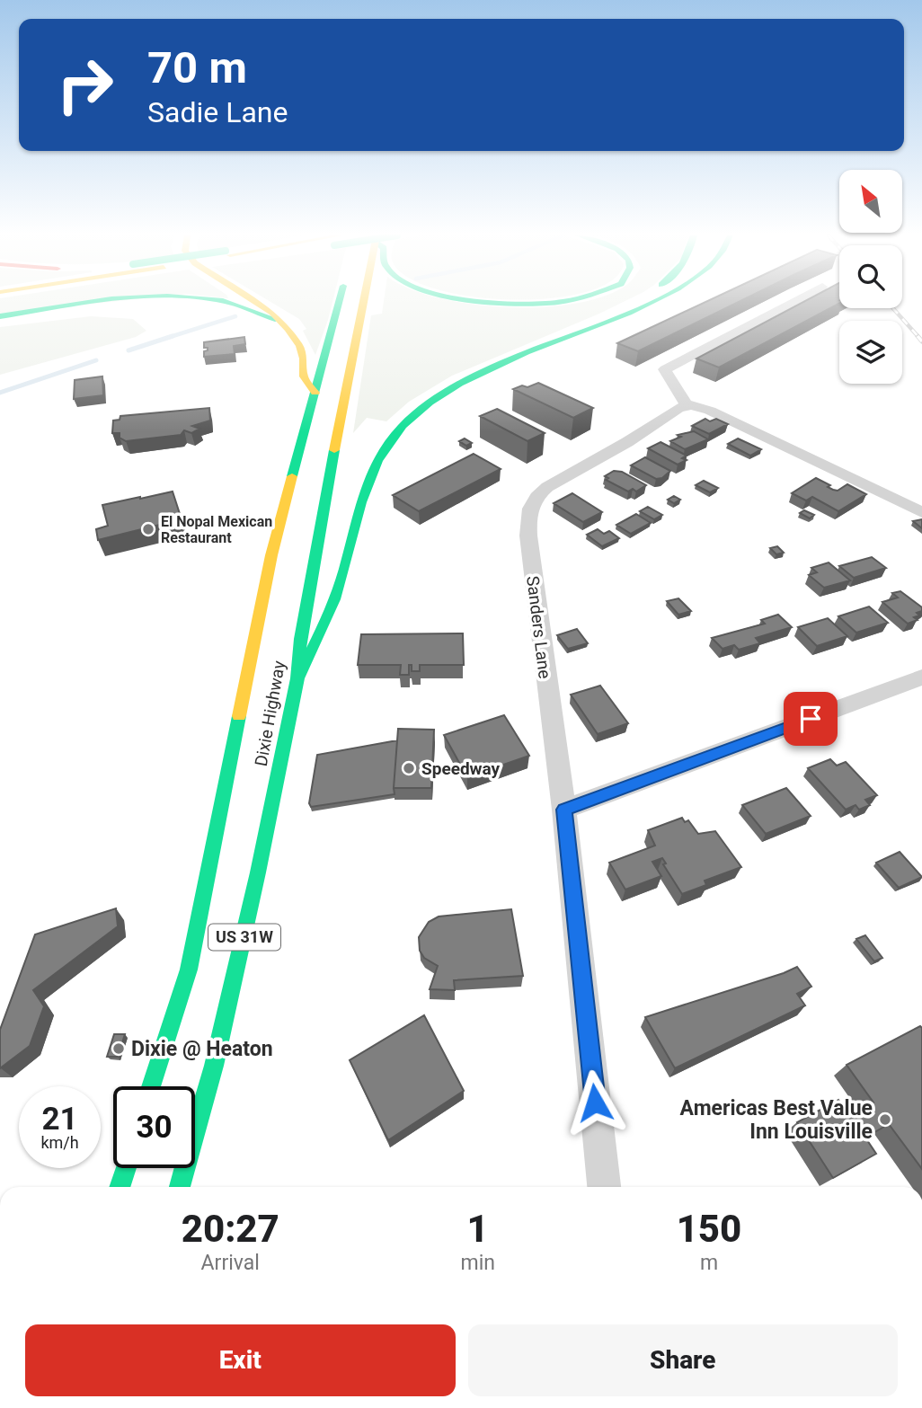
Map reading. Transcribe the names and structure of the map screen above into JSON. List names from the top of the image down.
{
  "streets": {
    "main road": ["Dixie Highway", "US 31W"],
    "street": ["Sanders Lane"]
  },
  "places": [
    "El Nopal Mexican Restaurant",
    "Speedway",
    "Dixie @ Heaton",
    "Americas Best Value Inn Louisville"
  ],
  "north": "top left",
  "page": {
    "turn": ["70 m", "Sadie Lane"],
    "speed": "21 km/h",
    "limit": "30",
    "eta": [
      "20:27",
      "Arrival",
      "1",
      "min",
      "150",
      "m"
    ],
    "buttons": ["Exit", "Share"]
  }
}
